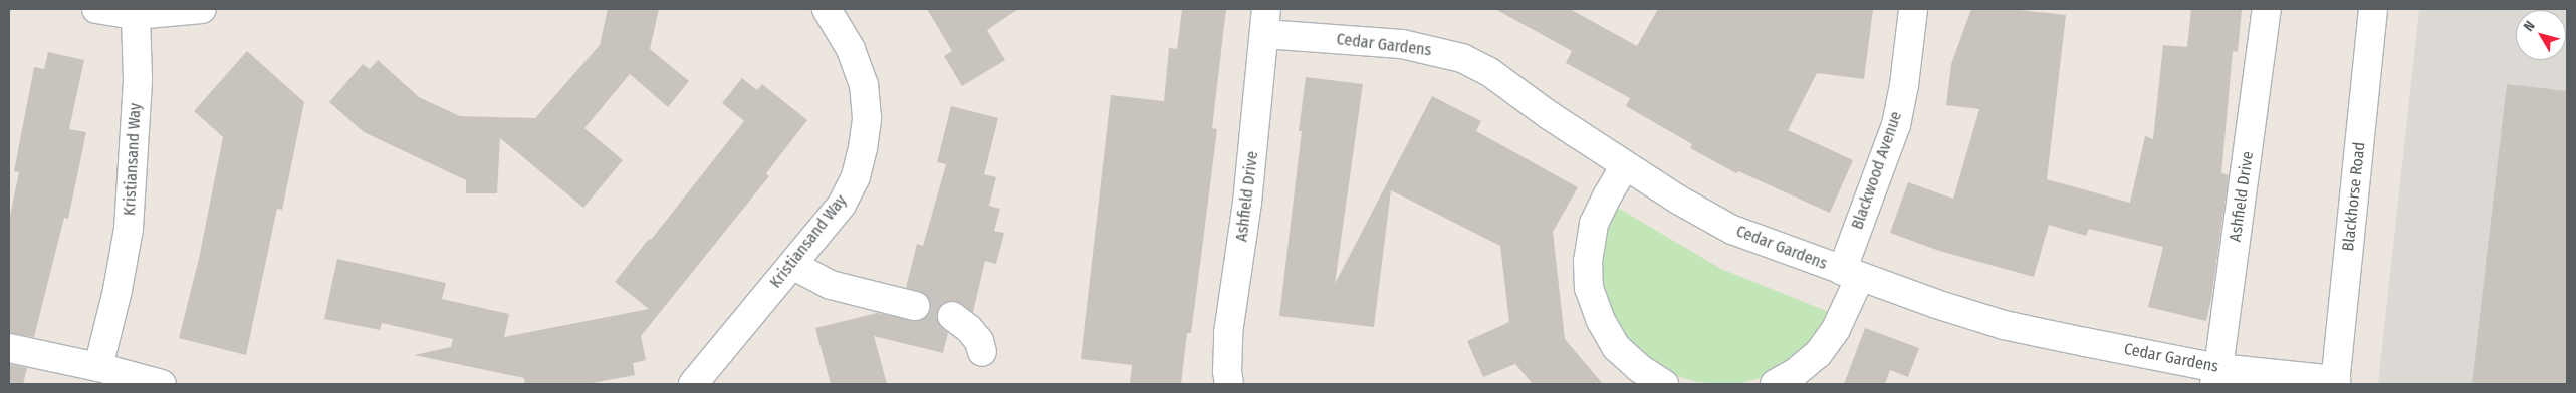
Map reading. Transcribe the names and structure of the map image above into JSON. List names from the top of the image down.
{
  "streets": {
    "street": [
      "Cedar Gardens",
      "Kristiansand Way",
      "Blackwood Avenue",
      "Ashfield Drive",
      "Blackhorse Road"
    ]
  },
  "crossings": [
    ["Cedar Gardens", "Blackwood Avenue"],
    ["Cedar Gardens", "Ashfield Drive"],
    ["Cedar Gardens", "Blackhorse Road"]
  ],
  "north": "top left"
}
